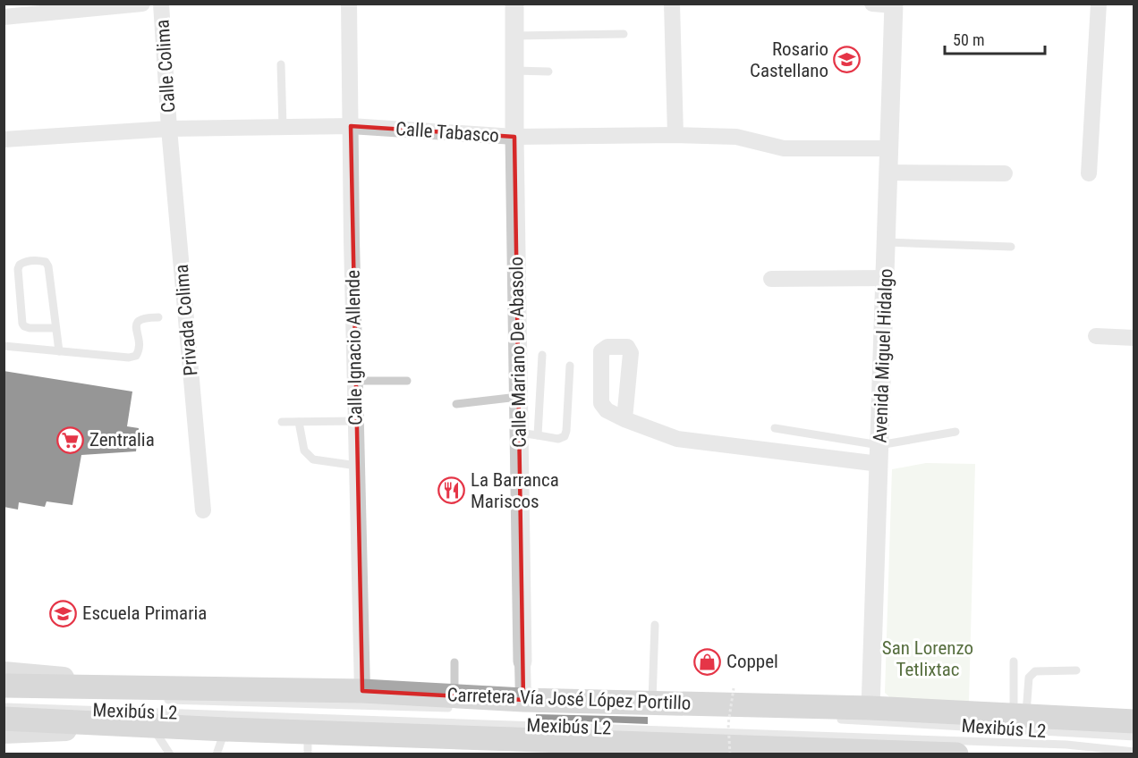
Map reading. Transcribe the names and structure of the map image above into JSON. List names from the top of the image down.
{
  "streets": {
    "main road": ["Carretera Vía José López Portillo"],
    "street": [
      "Calle Colima",
      "Calle Tabasco",
      "Privada Colima",
      "Calle Ignacio Allende",
      "Calle Mariano De Abasolo",
      "Avenida Miguel Hidalgo"
    ],
    "lane": ["Mexibús L2"]
  },
  "crossings": [
    ["Calle Colima", "Calle Tabasco"],
    ["Calle Colima", "Privada Colima"],
    ["Calle Tabasco", "Privada Colima"],
    ["Calle Tabasco", "Calle Ignacio Allende"],
    ["Calle Tabasco", "Calle Mariano De Abasolo"],
    ["Calle Tabasco", "Avenida Miguel Hidalgo"],
    ["Calle Ignacio Allende", "Carretera Vía José López Portillo"],
    ["Calle Mariano De Abasolo", "Carretera Vía José López Portillo"],
    ["Avenida Miguel Hidalgo", "Carretera Vía José López Portillo"],
    ["Carretera Vía José López Portillo", "Mexibús L2"]
  ],
  "parks": ["San Lorenzo Tetlixtac"],
  "places": {
    "school or university": ["Rosario Castellano", "Escuela Primaria"],
    "supermarket": ["Zentralia"],
    "restaurant": ["La Barranca Mariscos"],
    "shop": ["Coppel"]
  },
  "scale_bar": "50 m"
}
